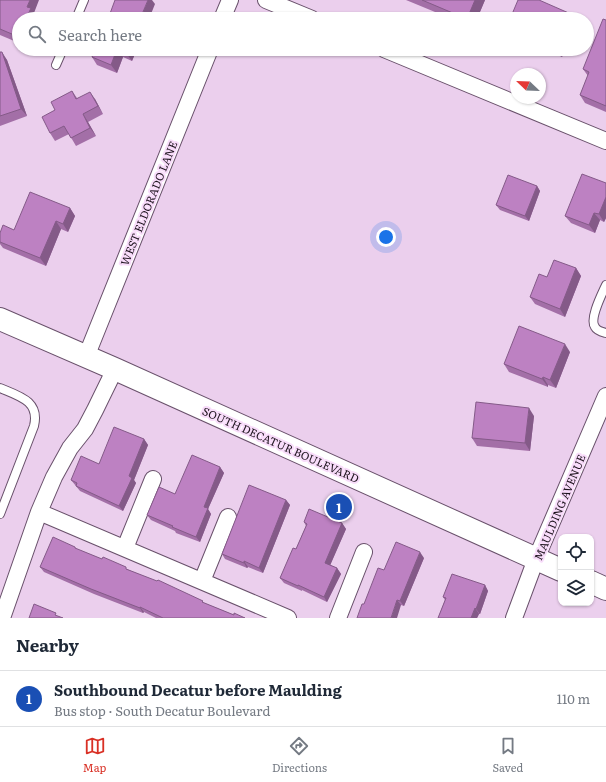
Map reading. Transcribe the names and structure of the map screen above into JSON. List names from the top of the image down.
{
  "streets": {
    "main road": ["SOUTH DECATUR BOULEVARD"],
    "street": ["WEST ELDORADO LANE", "MAULDING AVENUE"]
  },
  "crossings": [
    ["WEST ELDORADO LANE", "SOUTH DECATUR BOULEVARD"],
    ["SOUTH DECATUR BOULEVARD", "MAULDING AVENUE"]
  ],
  "north": "top left",
  "page": {
    "search": "Search here",
    "pins": "1",
    "heading": "Nearby",
    "list": [
      {
        "mark": "1",
        "name": "Southbound Decatur before Maulding",
        "note": "Bus stop · South Decatur Boulevard",
        "value": "110 m"
      }
    ],
    "nav": ["Map", "Directions", "Saved"]
  }
}
